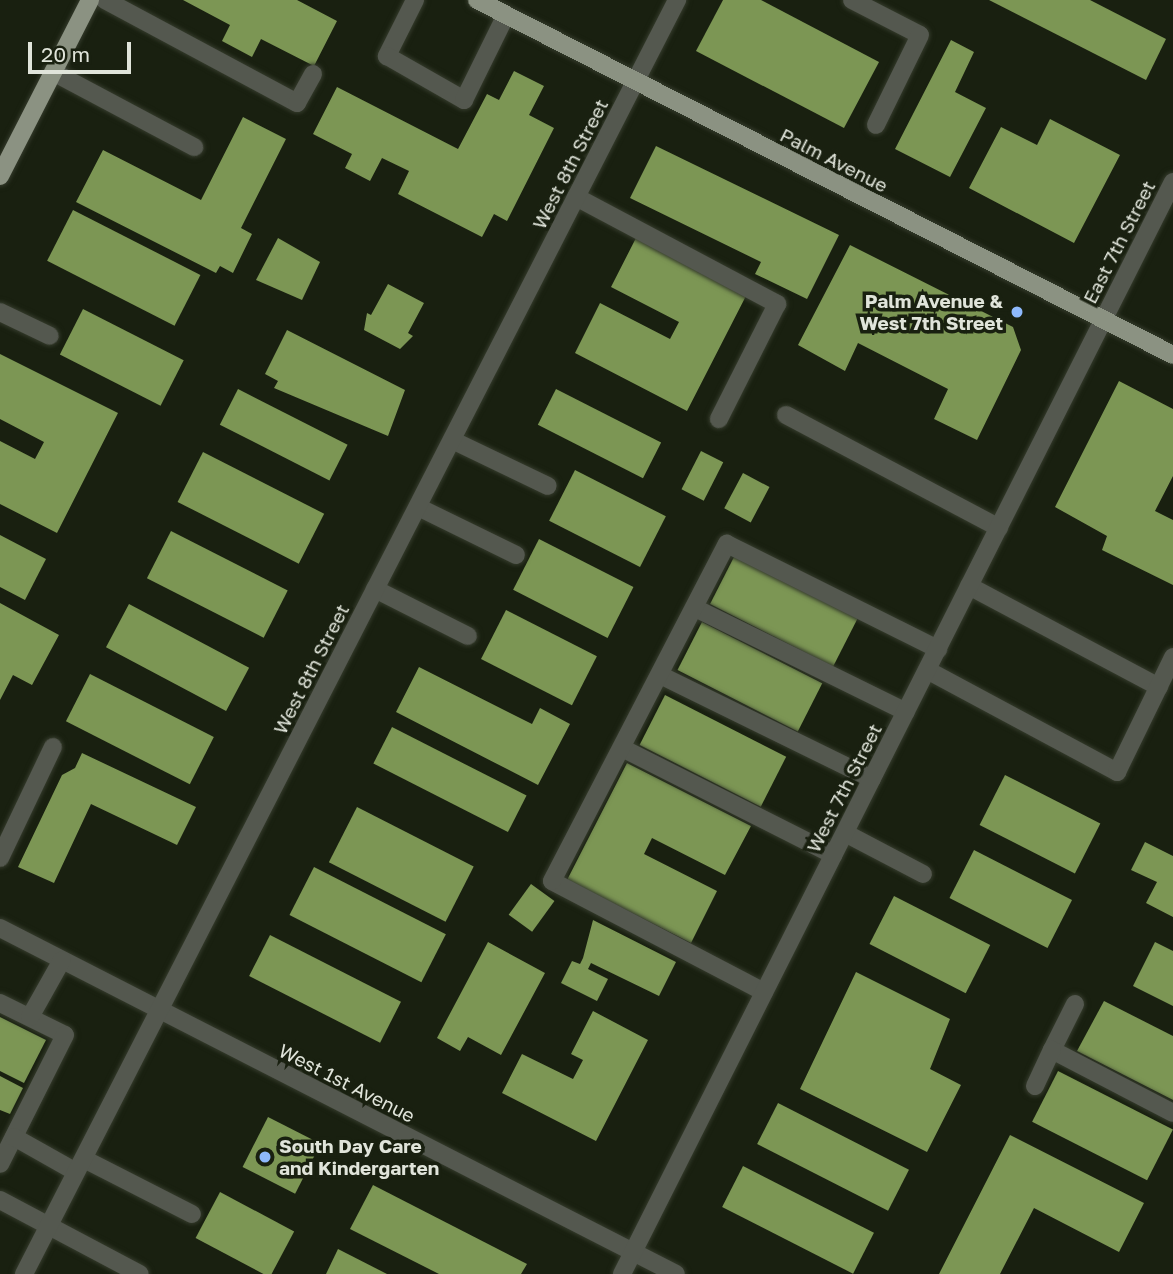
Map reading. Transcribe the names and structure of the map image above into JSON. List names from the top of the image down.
{
  "streets": {
    "main road": ["Palm Avenue"],
    "street": [
      "West 8th Street",
      "East 7th Street",
      "West 7th Street",
      "West 1st Avenue"
    ]
  },
  "crossings": [
    ["Palm Avenue", "West 8th Street"],
    ["Palm Avenue", "East 7th Street"],
    ["Palm Avenue", "West 7th Street"],
    ["West 8th Street", "West 1st Avenue"],
    ["East 7th Street", "West 7th Street"],
    ["West 7th Street", "West 1st Avenue"]
  ],
  "places": ["Palm Avenue & West 7th Street", "South Day Care and Kindergarten"],
  "scale_bar": "20 m"
}
